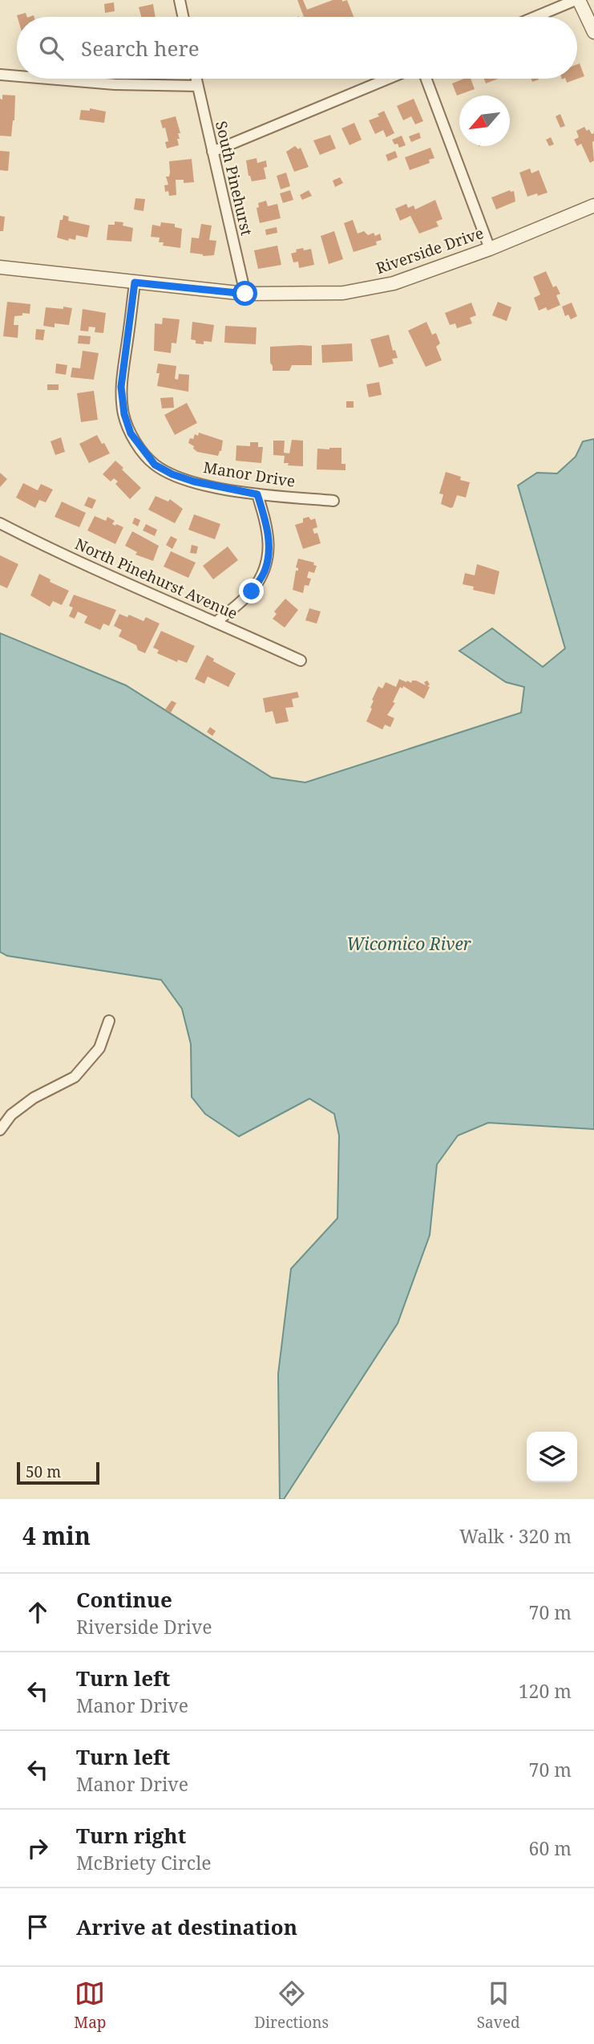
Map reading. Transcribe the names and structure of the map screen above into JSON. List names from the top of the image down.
{
  "streets": {
    "street": [
      "South Pinehurst",
      "Riverside Drive",
      "Manor Drive",
      "North Pinehurst Avenue"
    ]
  },
  "crossings": [
    ["South Pinehurst", "Riverside Drive"],
    ["Riverside Drive", "Manor Drive"]
  ],
  "water": ["Wicomico River"],
  "scale_bar": "50 m",
  "north": "bottom left",
  "page": {
    "search": "Search here",
    "scale": "50 m",
    "heading": ["4 min", "Walk · 320 m"],
    "list": [
      ["Continue", "Riverside Drive", "70 m"],
      ["Turn left", "Manor Drive", "120 m"],
      ["Turn left", "Manor Drive", "70 m"],
      ["Turn right", "McBriety Circle", "60 m"],
      "Arrive at destination"
    ],
    "nav": ["Map", "Directions", "Saved"]
  }
}
